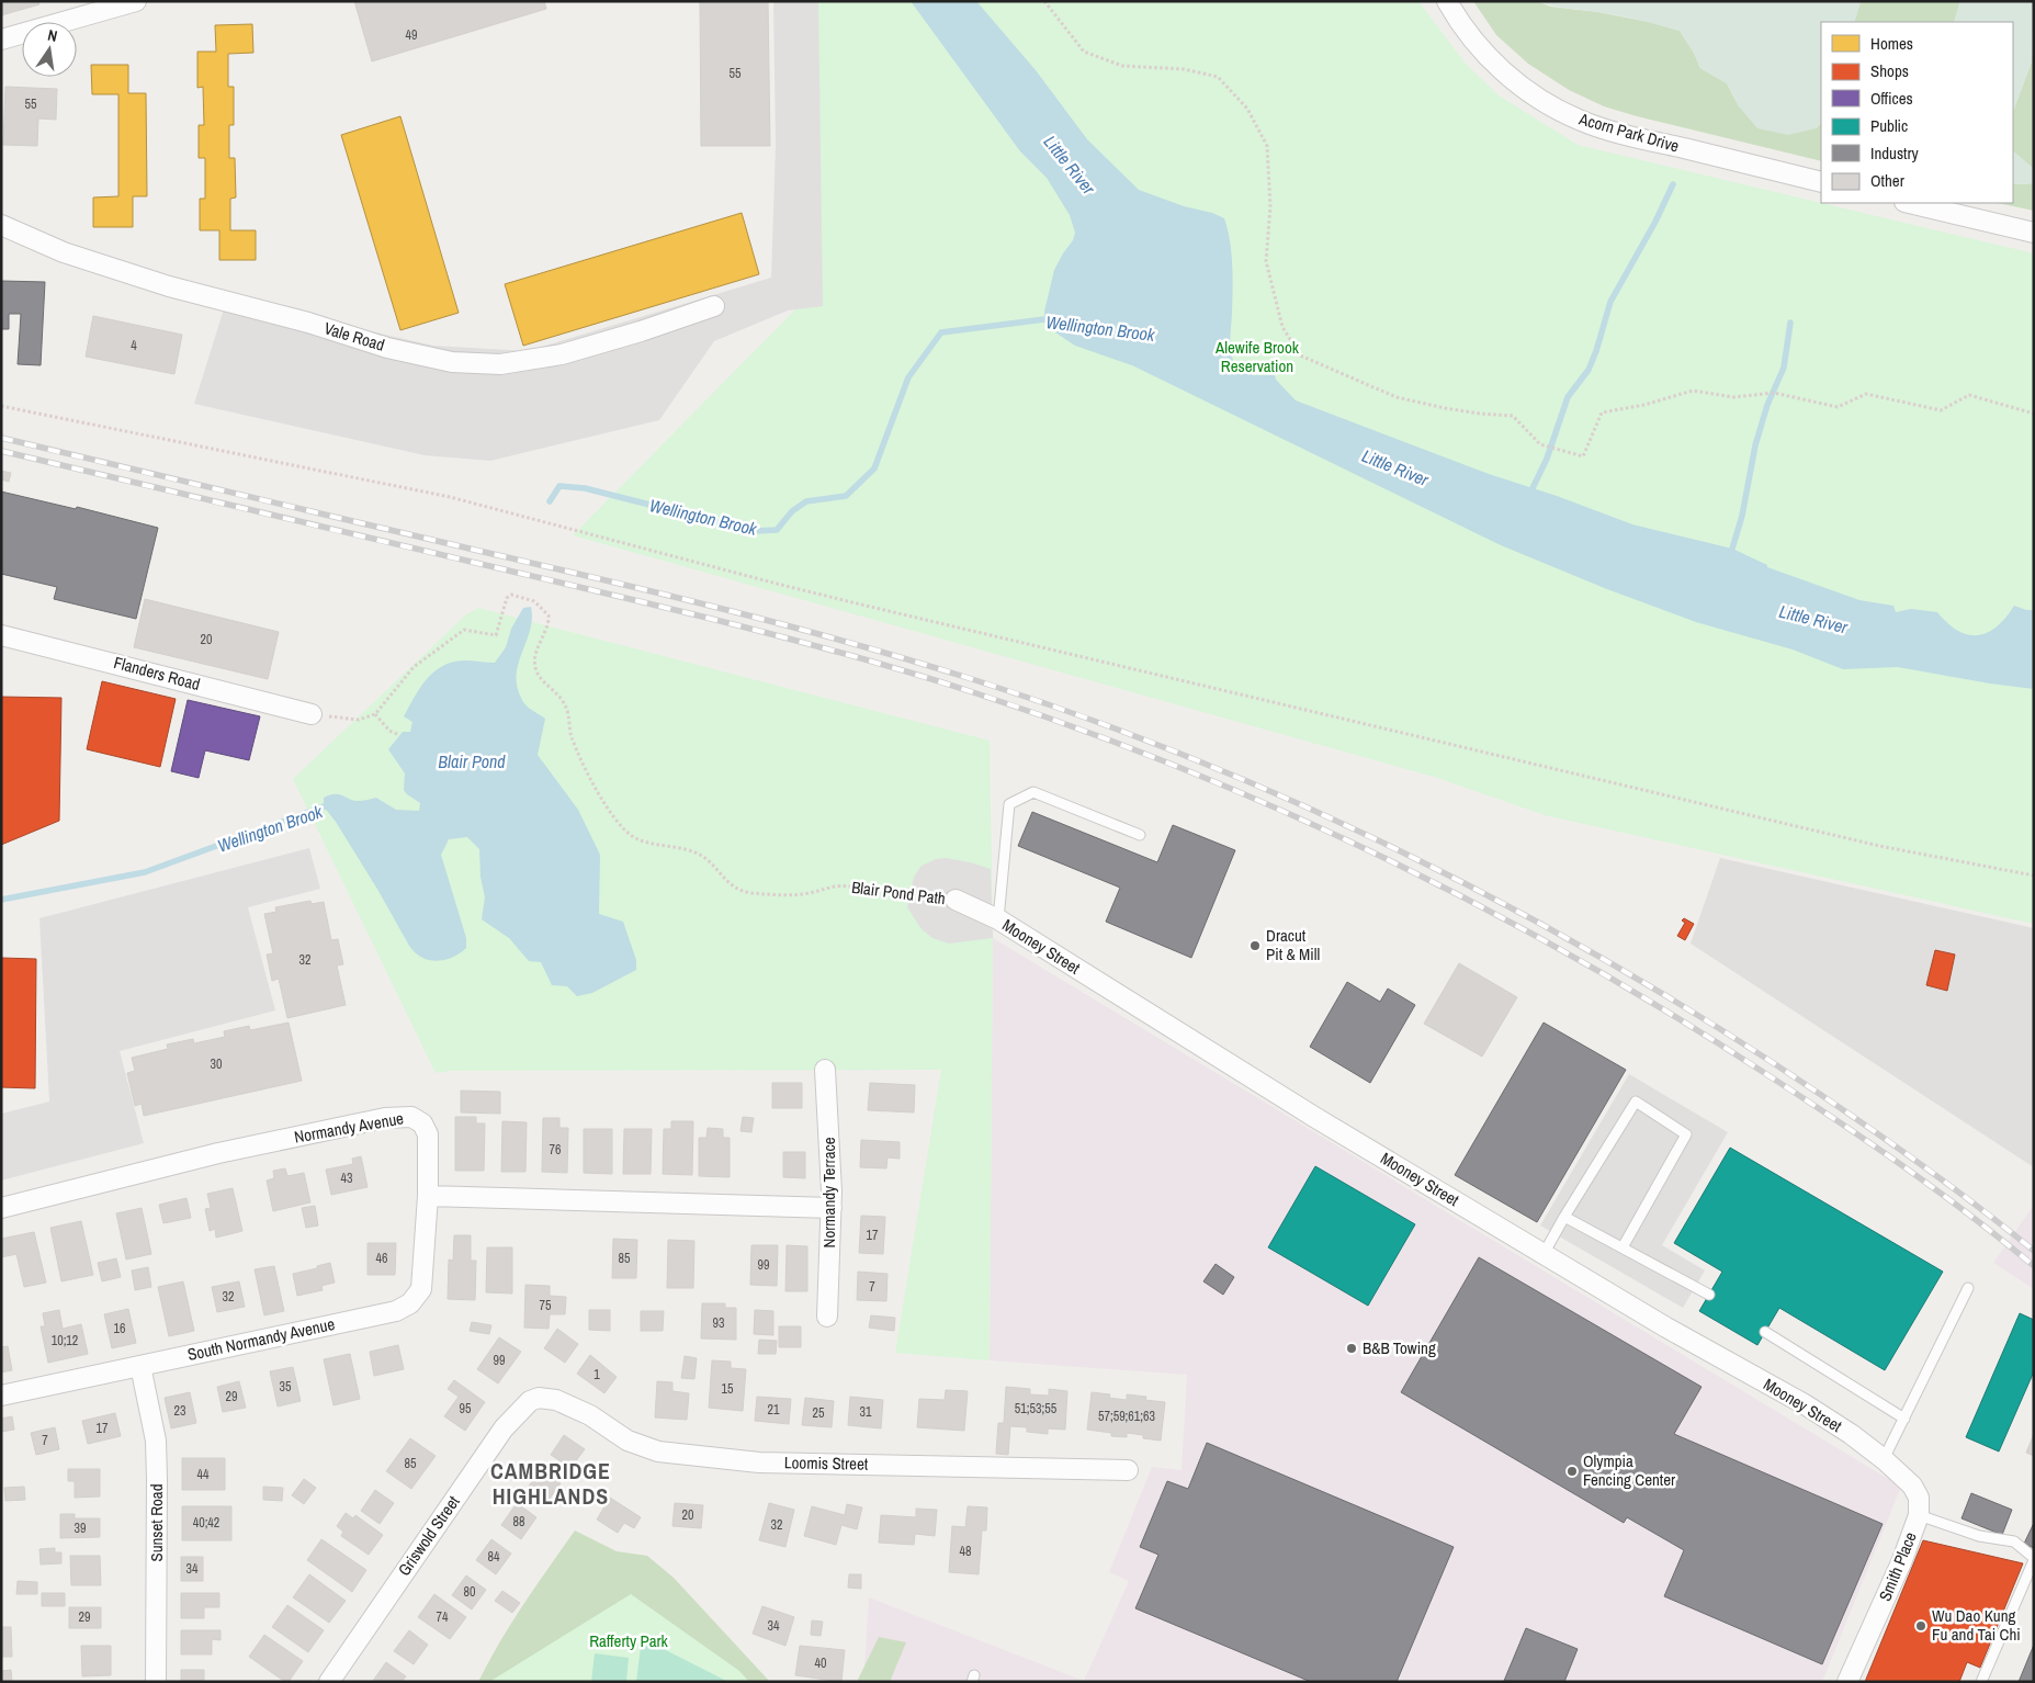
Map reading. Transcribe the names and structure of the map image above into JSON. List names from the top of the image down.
{
  "streets": {
    "street": [
      "Acorn Park Drive",
      "Vale Road",
      "Flanders Road",
      "Mooney Street",
      "Normandy Avenue",
      "Normandy Terrace",
      "South Normandy Avenue",
      "Loomis Street",
      "Sunset Road",
      "Griswold Street",
      "Smith Place"
    ],
    "path": ["Blair Pond Path"]
  },
  "crossings": [
    ["Blair Pond Path", "Mooney Street"],
    ["Mooney Street", "Smith Place"],
    ["Normandy Avenue", "South Normandy Avenue"],
    ["South Normandy Avenue", "Sunset Road"],
    ["Loomis Street", "Griswold Street"]
  ],
  "districts": ["CAMBRIDGE HIGHLANDS"],
  "water": ["Little River", "Wellington Brook", "Blair Pond"],
  "parks": ["Alewife Brook Reservation", "Rafferty Park"],
  "places": [
    "Dracut Pit & Mill",
    "B&B Towing",
    "Olympia Fencing Center",
    "Wu Dao Kung Fu and Tai Chi"
  ],
  "house_numbers": [
    "49",
    "55",
    "55",
    "4",
    "20",
    "32",
    "30",
    "76",
    "43",
    "17",
    "46",
    "85",
    "99",
    "7",
    "32",
    "75",
    "93",
    "16",
    "10;12",
    "99",
    "1",
    "35",
    "15",
    "29",
    "95",
    "51;53;55",
    "21",
    "23",
    "31",
    "25",
    "57;59;61;63",
    "17",
    "7",
    "85",
    "44",
    "20",
    "88",
    "40;42",
    "32",
    "39",
    "48",
    "84",
    "34",
    "80",
    "29",
    "74",
    "34",
    "40"
  ],
  "legend": [
    "Homes",
    "Shops",
    "Offices",
    "Public",
    "Industry",
    "Other"
  ],
  "north": "top"
}
